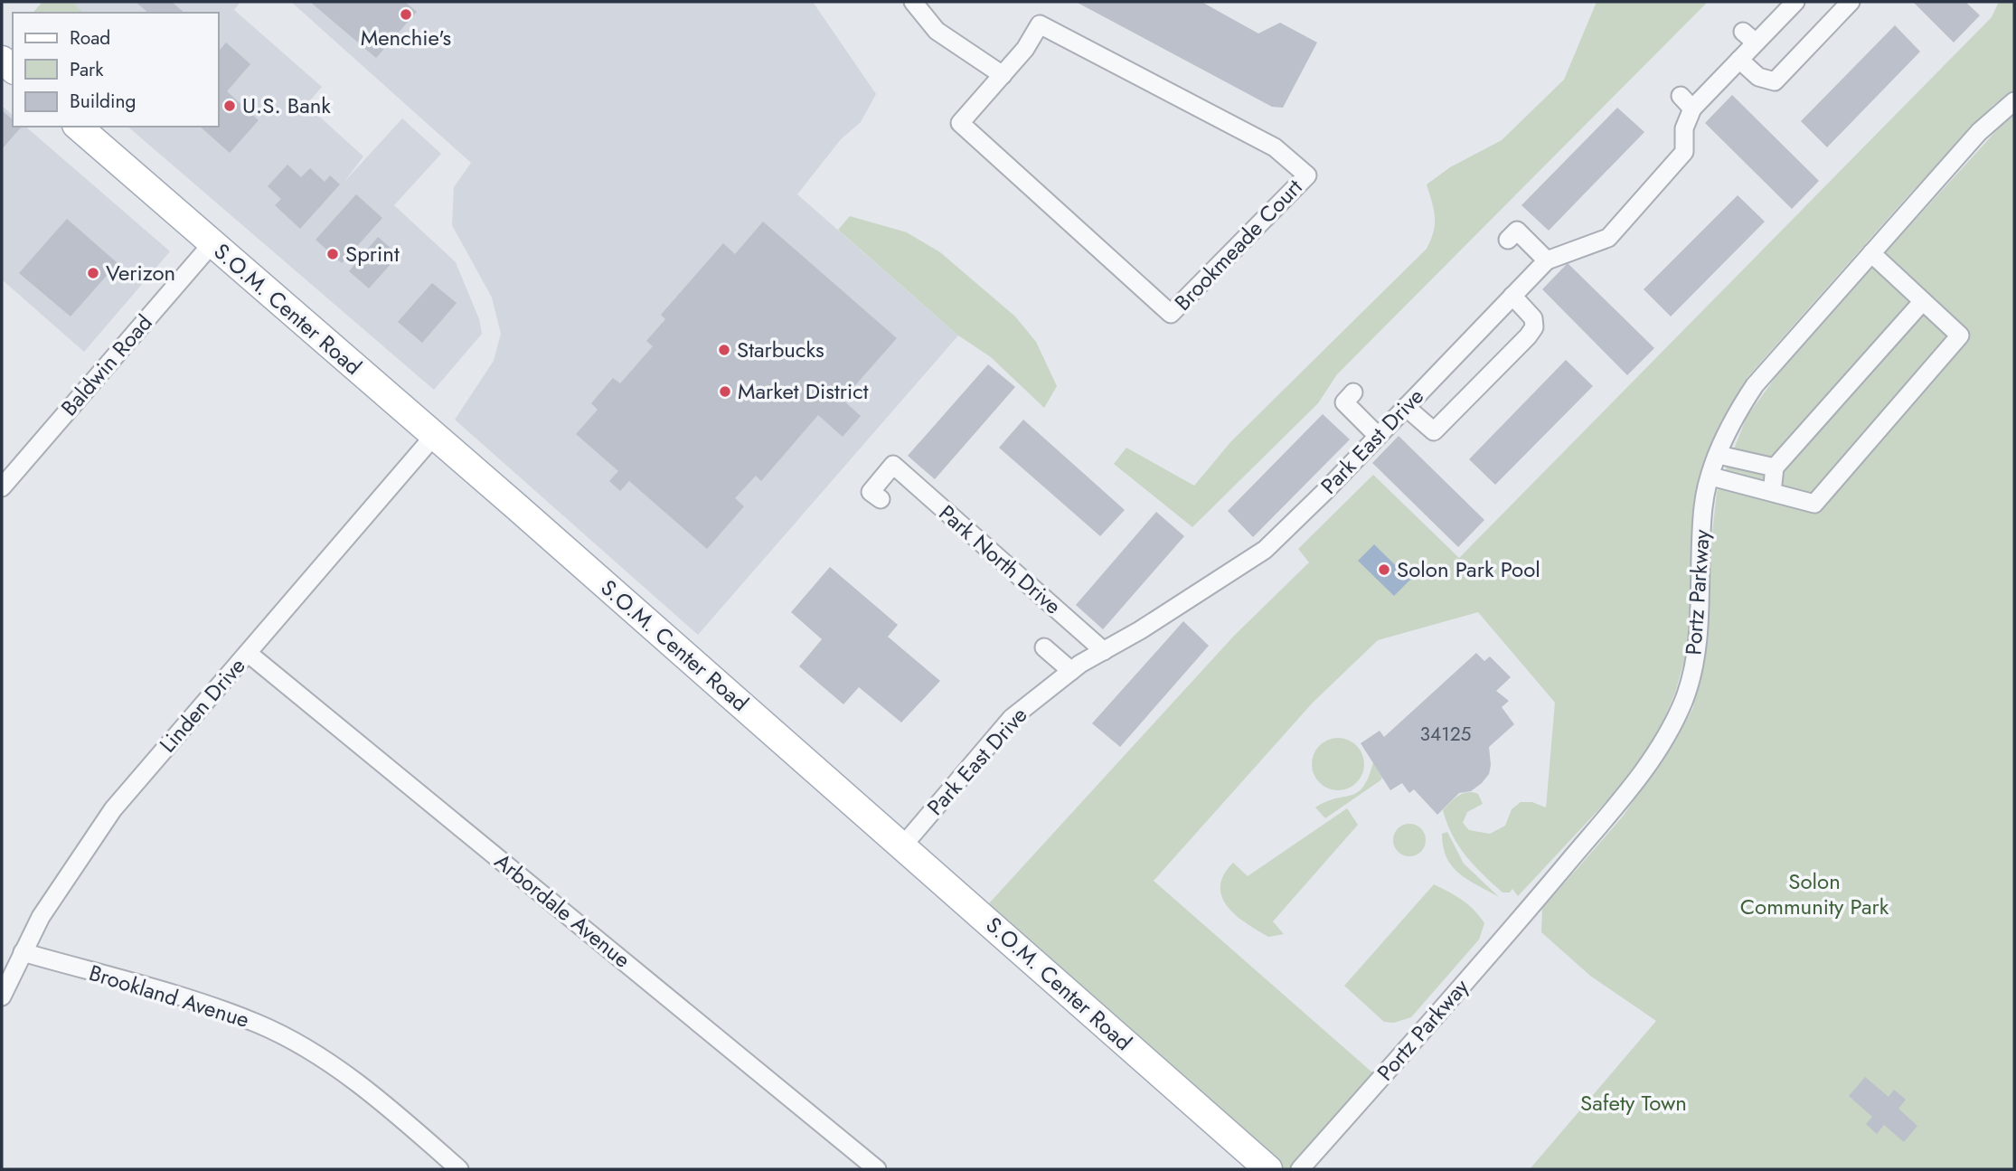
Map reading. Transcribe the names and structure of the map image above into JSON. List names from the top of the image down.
{
  "streets": {
    "main road": ["S.O.M. Center Road"],
    "street": [
      "Brookmeade Court",
      "Baldwin Road",
      "Park East Drive",
      "Park North Drive",
      "Portz Parkway",
      "Linden Drive",
      "Arbordale Avenue",
      "Brookland Avenue"
    ]
  },
  "crossings": [
    ["S.O.M. Center Road", "Baldwin Road"],
    ["S.O.M. Center Road", "Park East Drive"],
    ["S.O.M. Center Road", "Linden Drive"],
    ["Park East Drive", "Park North Drive"],
    ["Linden Drive", "Arbordale Avenue"],
    ["Linden Drive", "Brookland Avenue"]
  ],
  "parks": ["Solon Community Park", "Safety Town"],
  "places": [
    "Menchie's",
    "U.S. Bank",
    "Sprint",
    "Verizon",
    "Starbucks",
    "Market District",
    "Solon Park Pool"
  ],
  "house_numbers": ["34125"],
  "legend": ["Road", "Park", "Building"]
}
